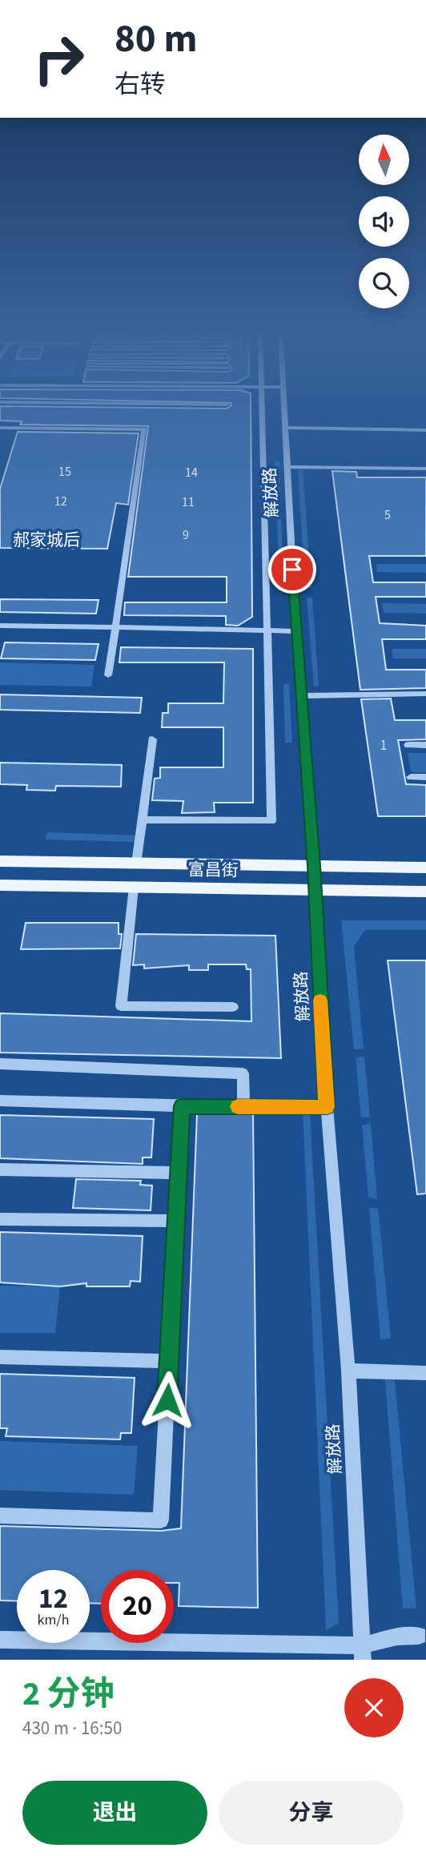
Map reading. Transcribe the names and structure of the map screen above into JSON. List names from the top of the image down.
{
  "streets": {
    "main road": ["富昌街"],
    "street": ["解放路"]
  },
  "crossings": [
    ["解放路", "富昌街"]
  ],
  "districts": ["郝家城后"],
  "house_numbers": [
    "15",
    "14",
    "12",
    "11",
    "5",
    "9",
    "1"
  ],
  "north": "top",
  "page": {
    "turn": ["80 m", "右转"],
    "speed": "12 km/h",
    "limit": "20",
    "heading": ["2 分钟", "430 m · 16:50"],
    "buttons": ["退出", "分享"]
  }
}
